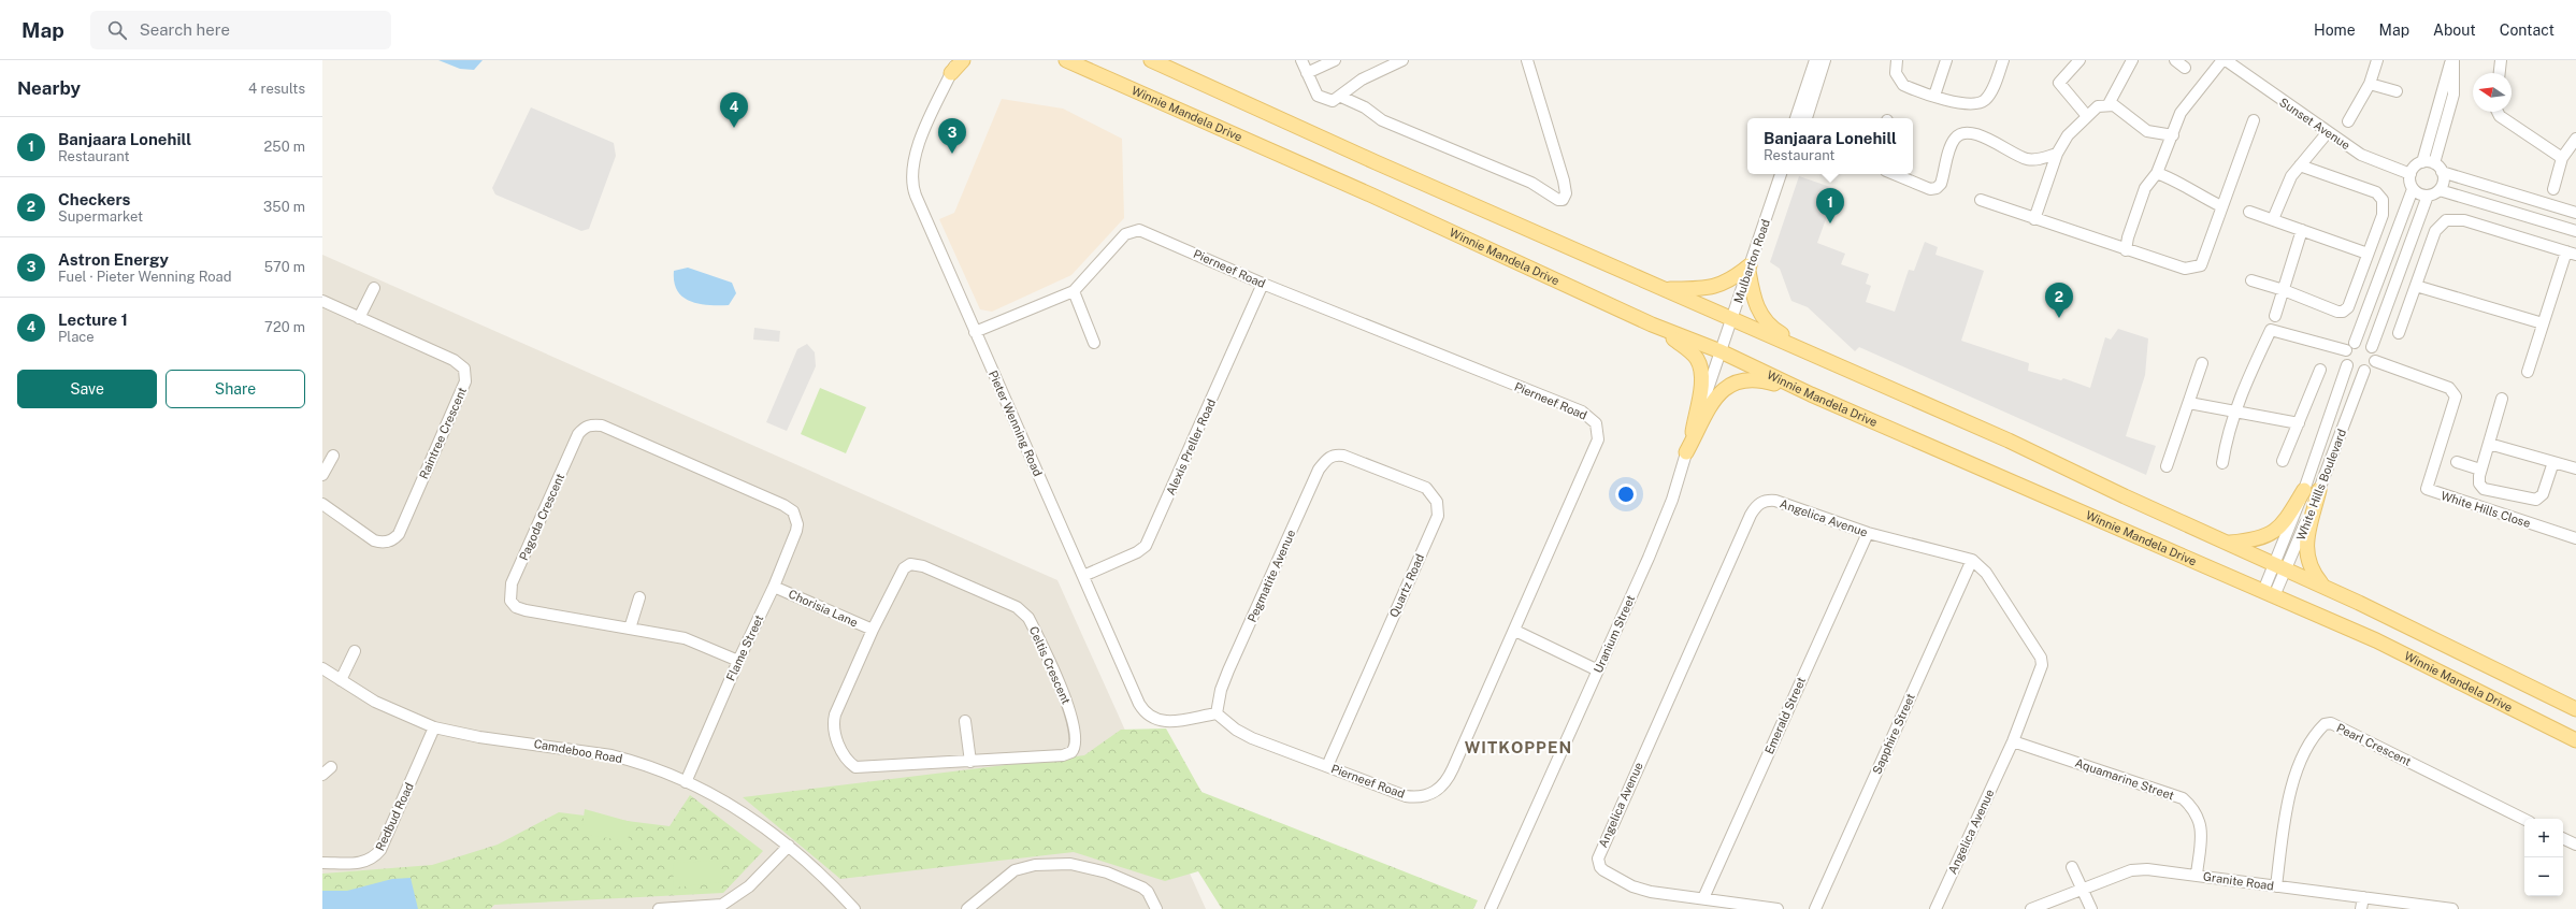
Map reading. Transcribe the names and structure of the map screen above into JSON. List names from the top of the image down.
{
  "streets": {
    "main road": ["Winnie Mandela Drive"],
    "street": [
      "Sunset Avenue",
      "Mulbarton Road",
      "Pierneef Road",
      "Pieter Wenning Road",
      "Raintree Crescent",
      "Alexis Preller Road",
      "White Hills Boulevard",
      "White Hills Close",
      "Pagoda Crescent",
      "Angelica Avenue",
      "Pegmatite Avenue",
      "Quartz Road",
      "Chorisia Lane",
      "Uranium Street",
      "Flame Street",
      "Celtis Crescent",
      "Emerald Street",
      "Sapphire Street",
      "Pearl Crescent",
      "Camdeboo Road",
      "Aquamarine Street",
      "Redbud Road",
      "Granite Road"
    ]
  },
  "crossings": [
    ["Winnie Mandela Drive", "Mulbarton Road"],
    ["Winnie Mandela Drive", "White Hills Boulevard"],
    ["Winnie Mandela Drive", "Uranium Street"],
    ["Mulbarton Road", "Uranium Street"],
    ["Pierneef Road", "Pieter Wenning Road"],
    ["Pierneef Road", "Alexis Preller Road"],
    ["Pierneef Road", "Pegmatite Avenue"],
    ["Pierneef Road", "Quartz Road"],
    ["Pieter Wenning Road", "Alexis Preller Road"],
    ["Pieter Wenning Road", "Pegmatite Avenue"],
    ["White Hills Boulevard", "White Hills Close"],
    ["Pagoda Crescent", "Flame Street"],
    ["Angelica Avenue", "Emerald Street"],
    ["Angelica Avenue", "Sapphire Street"],
    ["Angelica Avenue", "Aquamarine Street"],
    ["Pegmatite Avenue", "Quartz Road"],
    ["Chorisia Lane", "Flame Street"],
    ["Chorisia Lane", "Celtis Crescent"],
    ["Flame Street", "Camdeboo Road"],
    ["Pearl Crescent", "Granite Road"],
    ["Camdeboo Road", "Redbud Road"],
    ["Aquamarine Street", "Granite Road"]
  ],
  "districts": ["WITKOPPEN"],
  "north": "left",
  "page": {
    "header": "Map",
    "search": "Search here",
    "nav": [
      "Home",
      "Map",
      "About",
      "Contact"
    ],
    "heading": ["Nearby", "4 results"],
    "pins": [
      "4",
      "3",
      "1",
      "2"
    ],
    "list": [
      {
        "mark": "1",
        "name": "Banjaara Lonehill",
        "note": "Restaurant",
        "value": "250 m"
      },
      {
        "mark": "2",
        "name": "Checkers",
        "note": "Supermarket",
        "value": "350 m"
      },
      {
        "mark": "3",
        "name": "Astron Energy",
        "note": "Fuel · Pieter Wenning Road",
        "value": "570 m"
      },
      {
        "mark": "4",
        "name": "Lecture 1",
        "note": "Place",
        "value": "720 m"
      }
    ],
    "popup": ["Banjaara Lonehill", "Restaurant"],
    "buttons": ["Save", "Share"],
    "map_buttons": ["+", "−"]
  }
}
